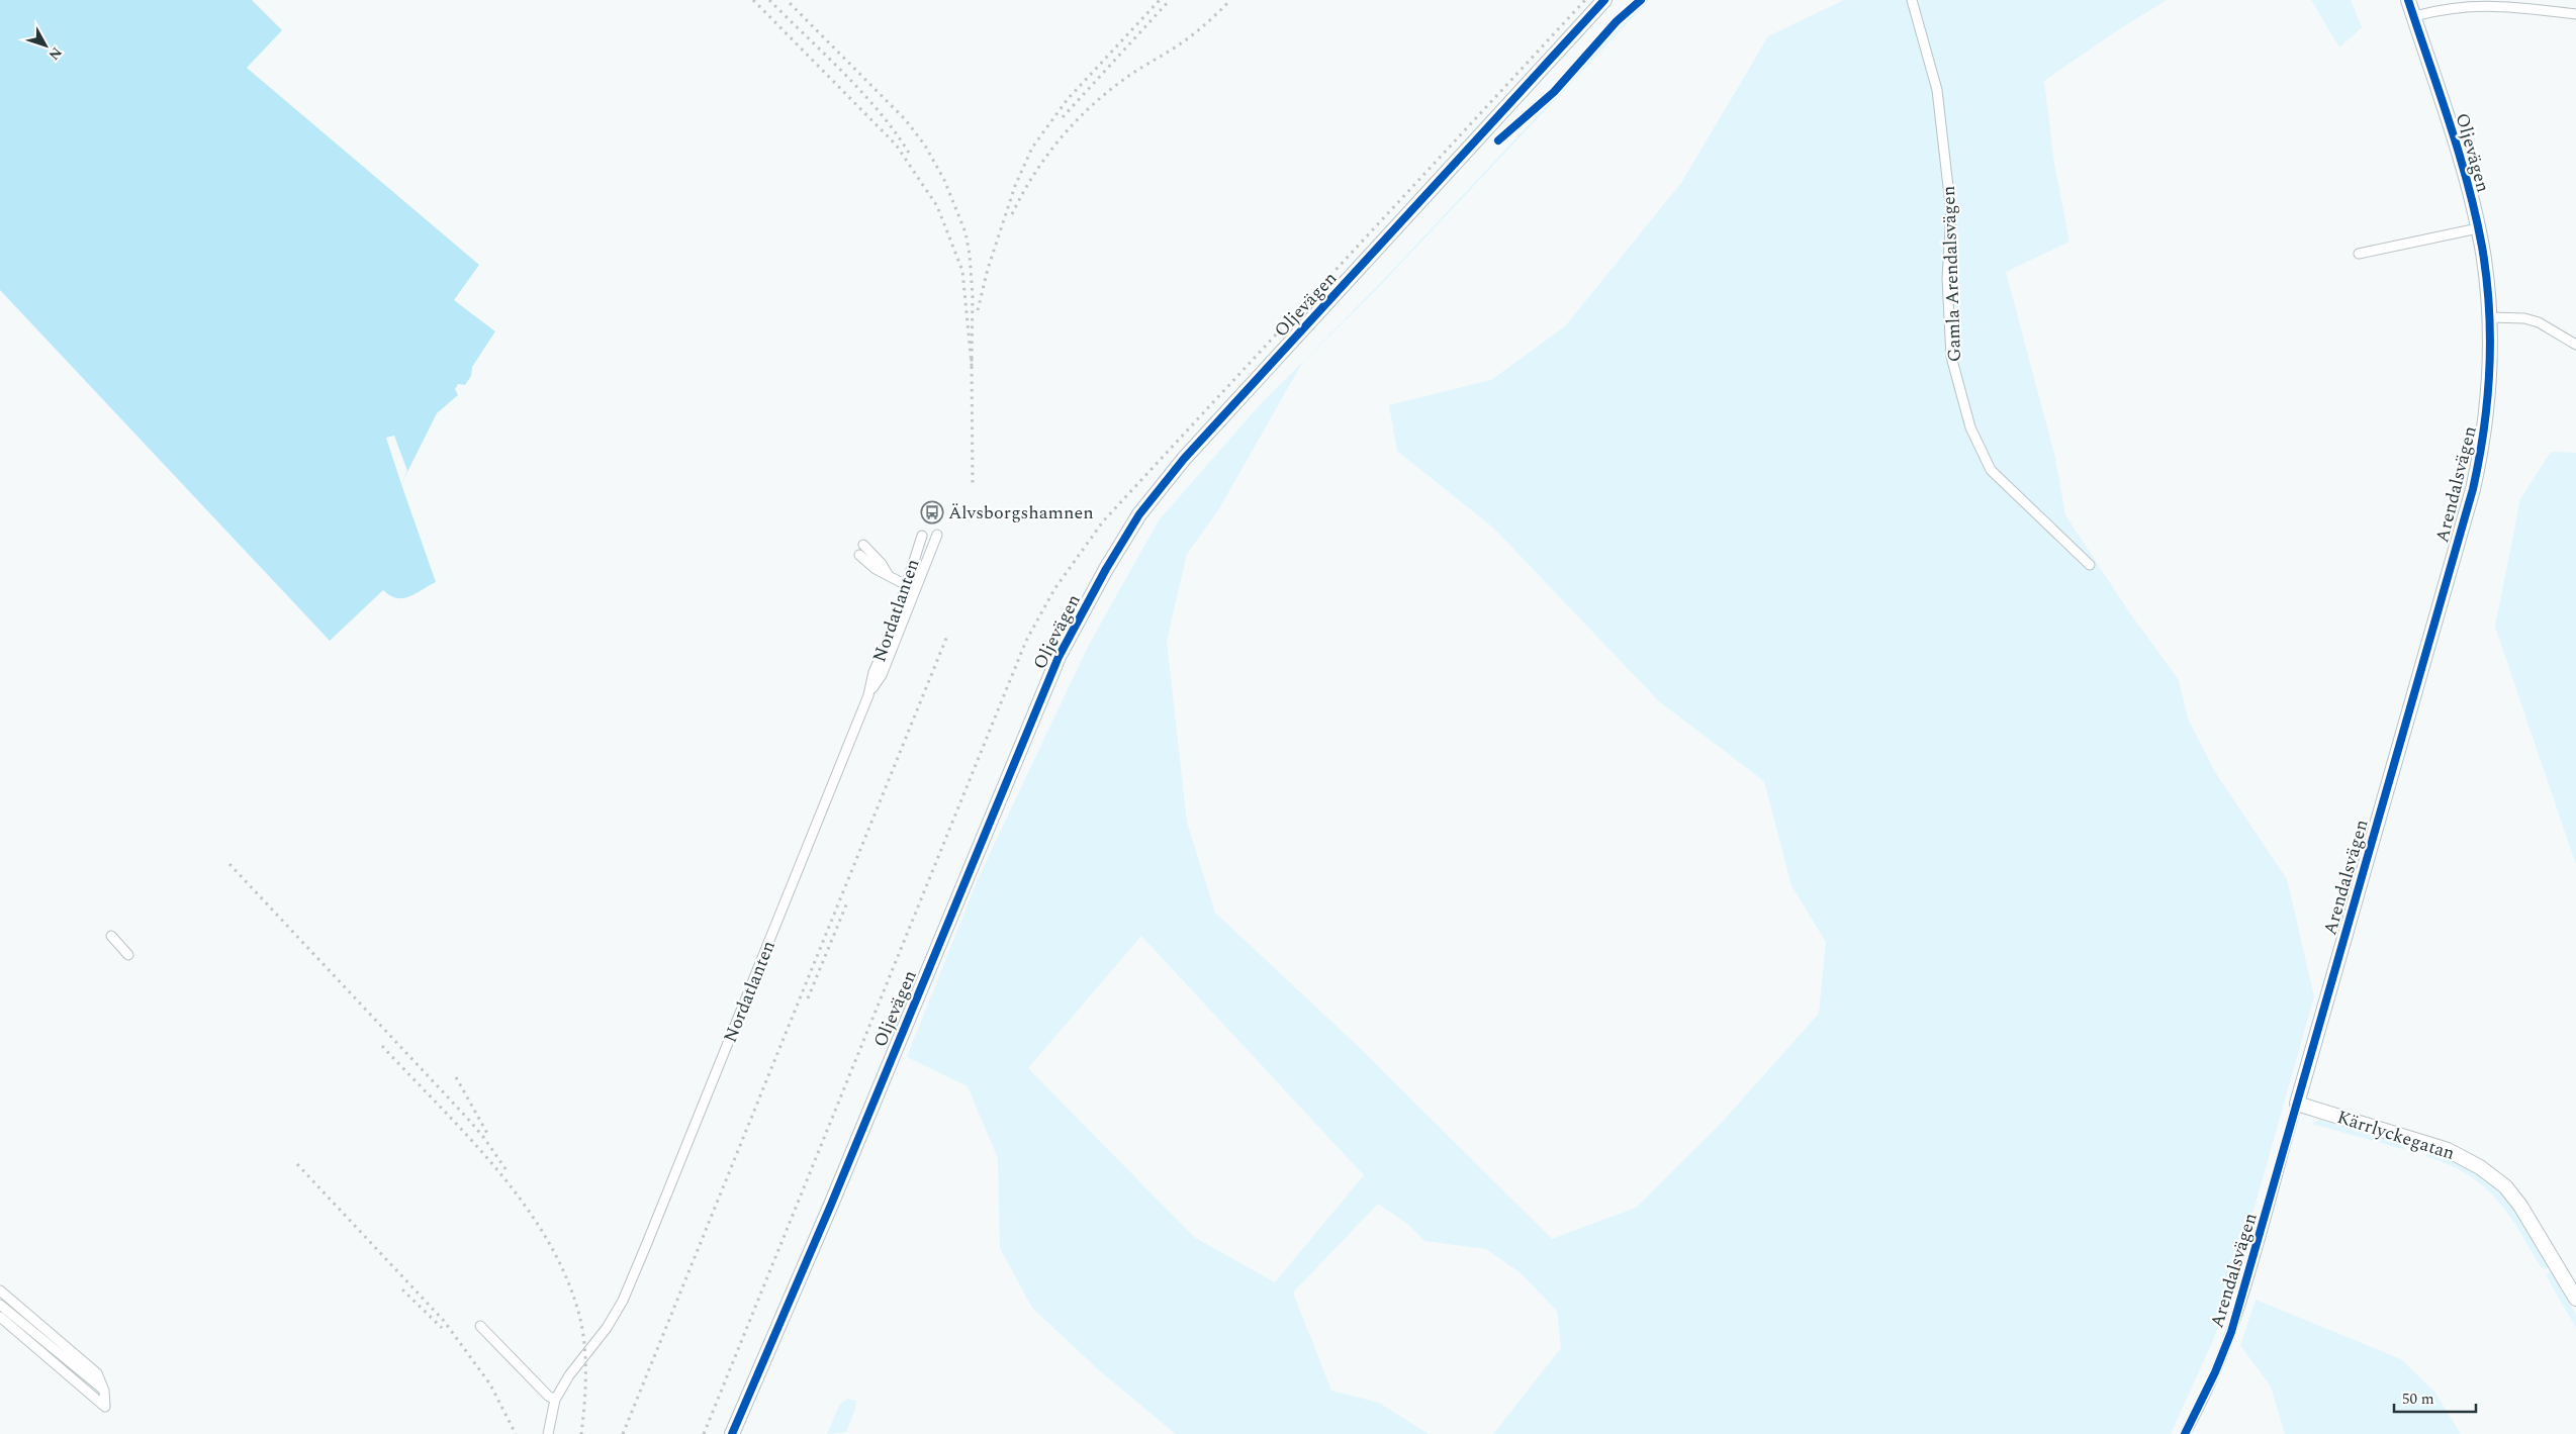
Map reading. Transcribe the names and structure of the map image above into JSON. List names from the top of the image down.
{
  "streets": {
    "street": [
      "Oljevägen",
      "Gamla Arendalsvägen",
      "Arendalsvägen",
      "Nordatlanten",
      "Kärrlyckegatan"
    ]
  },
  "crossings": [
    ["Oljevägen", "Arendalsvägen"],
    ["Arendalsvägen", "Kärrlyckegatan"]
  ],
  "places": {
    "bus stop": ["Älvsborgshamnen"]
  },
  "scale_bar": "50 m",
  "north": "bottom right"
}
